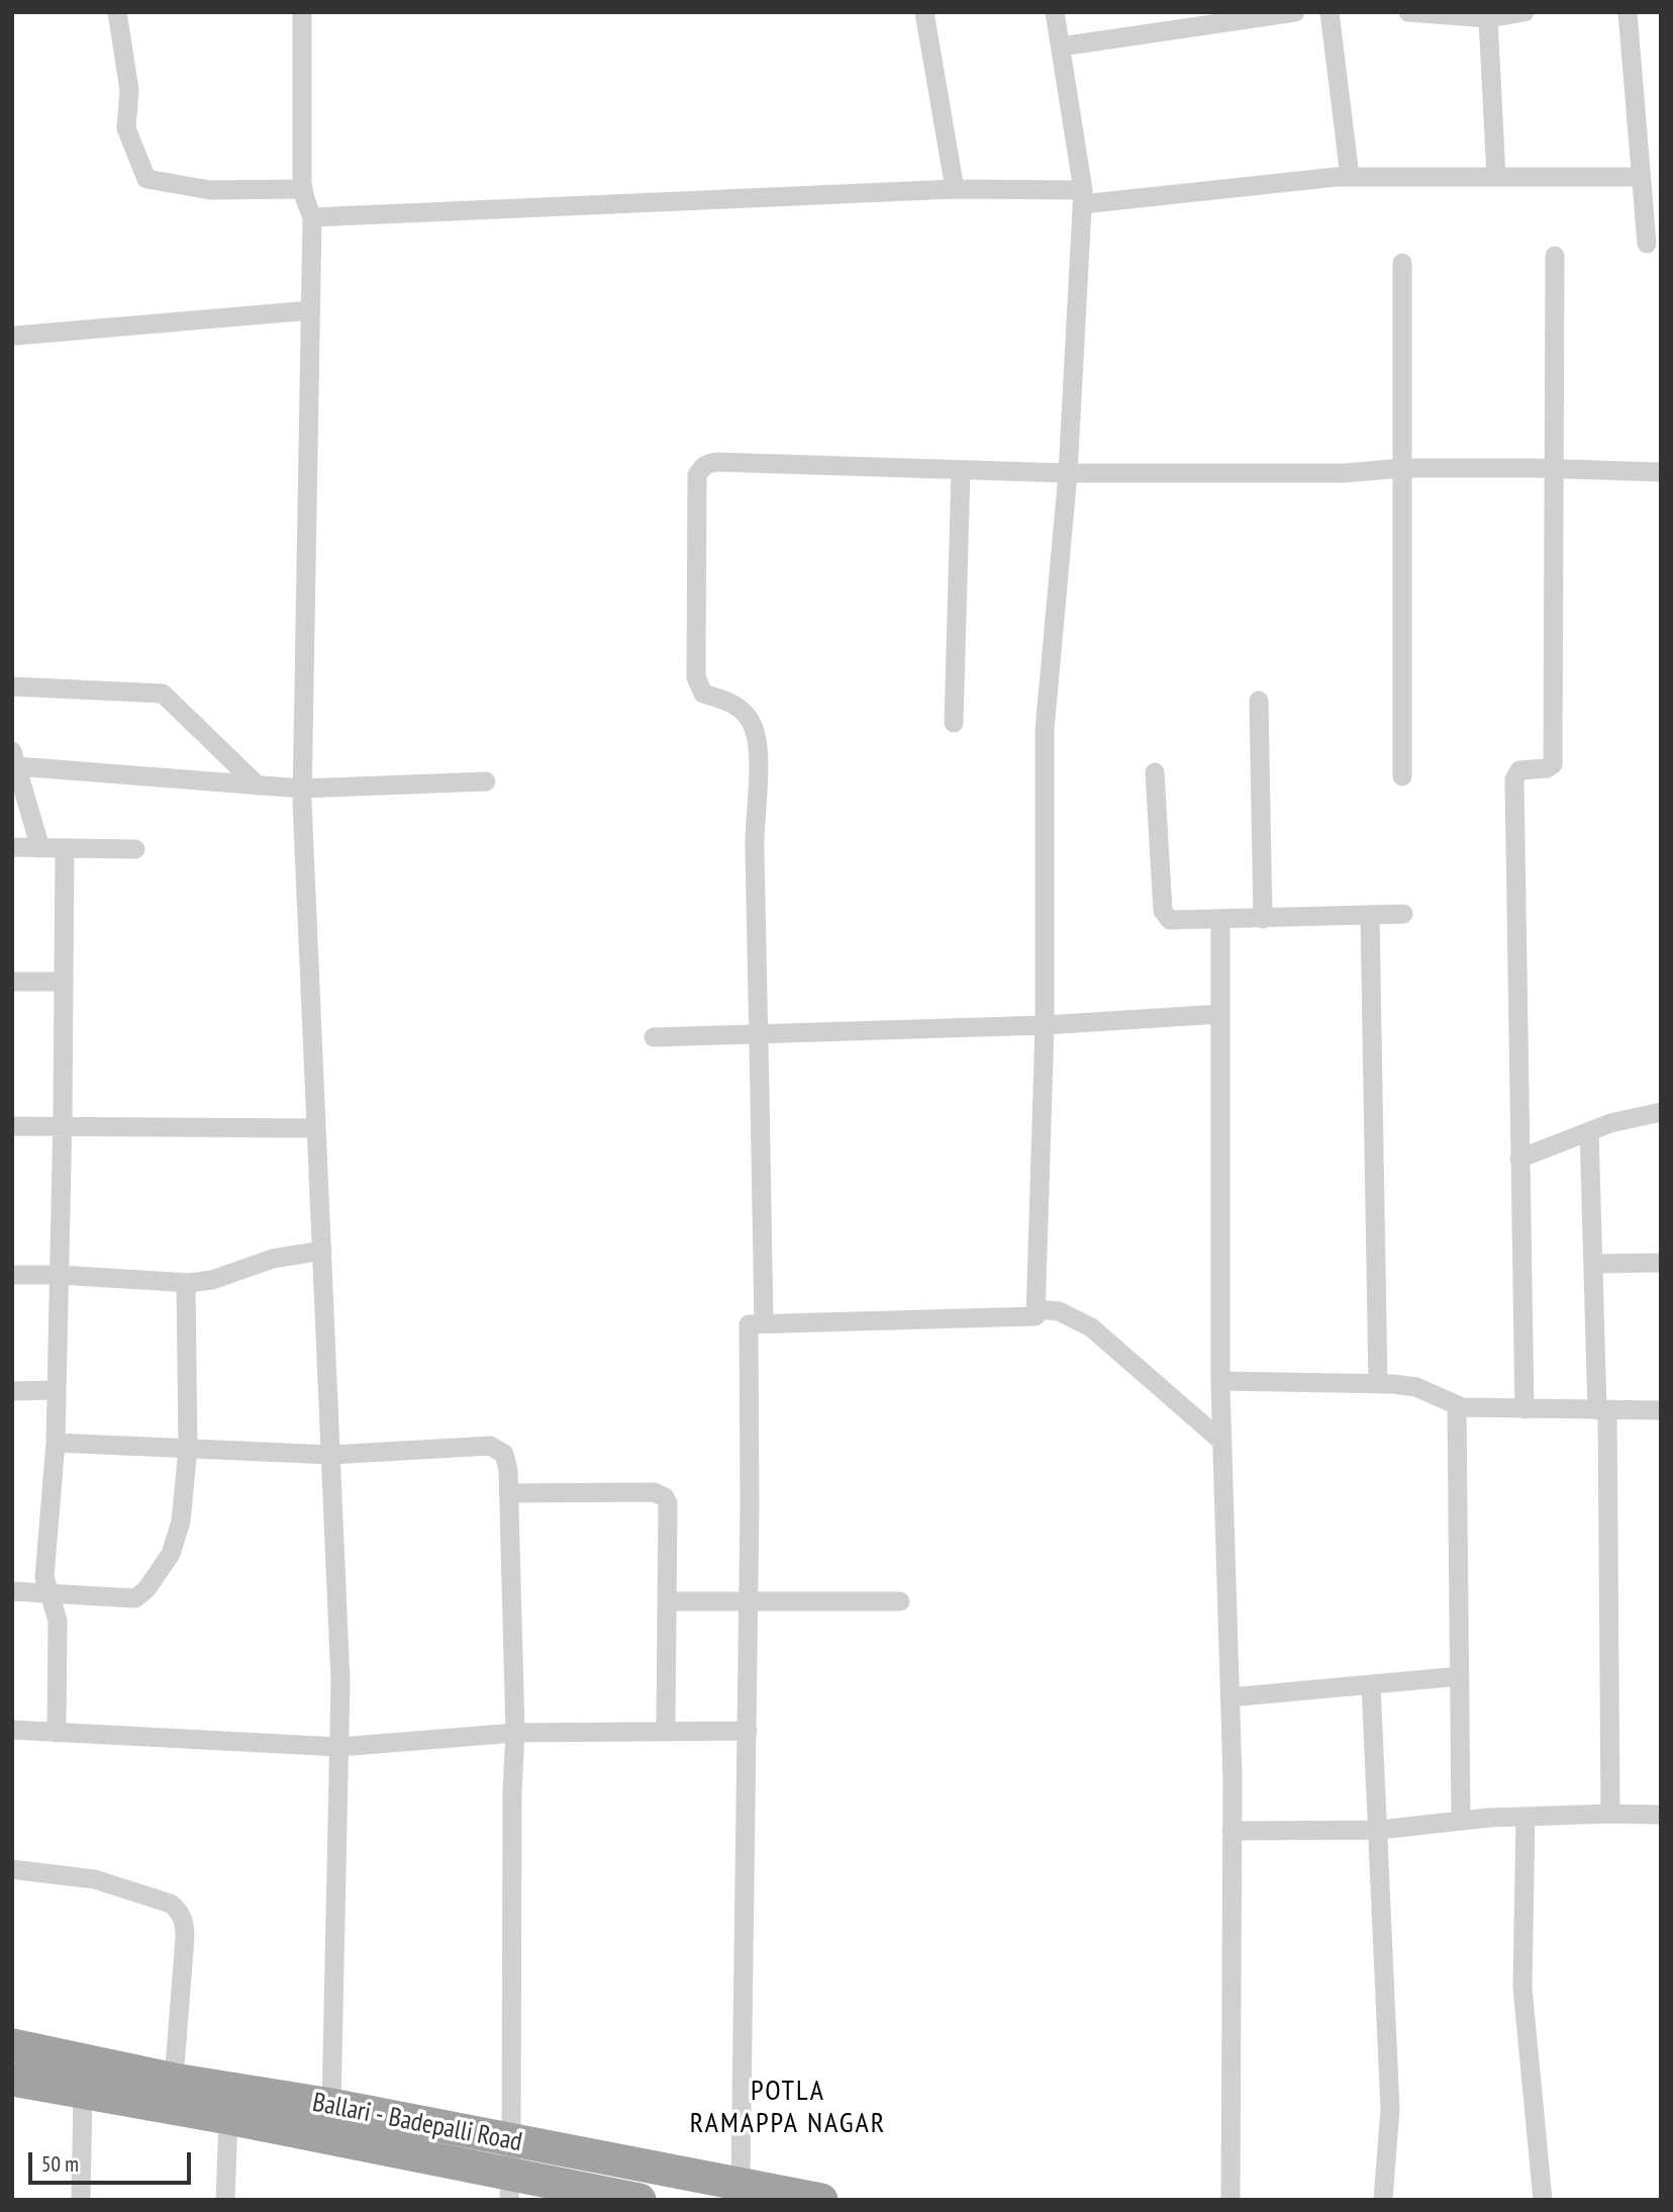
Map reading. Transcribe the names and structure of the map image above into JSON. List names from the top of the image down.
{
  "streets": {
    "highway": ["Ballari - Badepalli Road"]
  },
  "districts": ["POTLA RAMAPPA NAGAR"],
  "scale_bar": "50 m"
}
